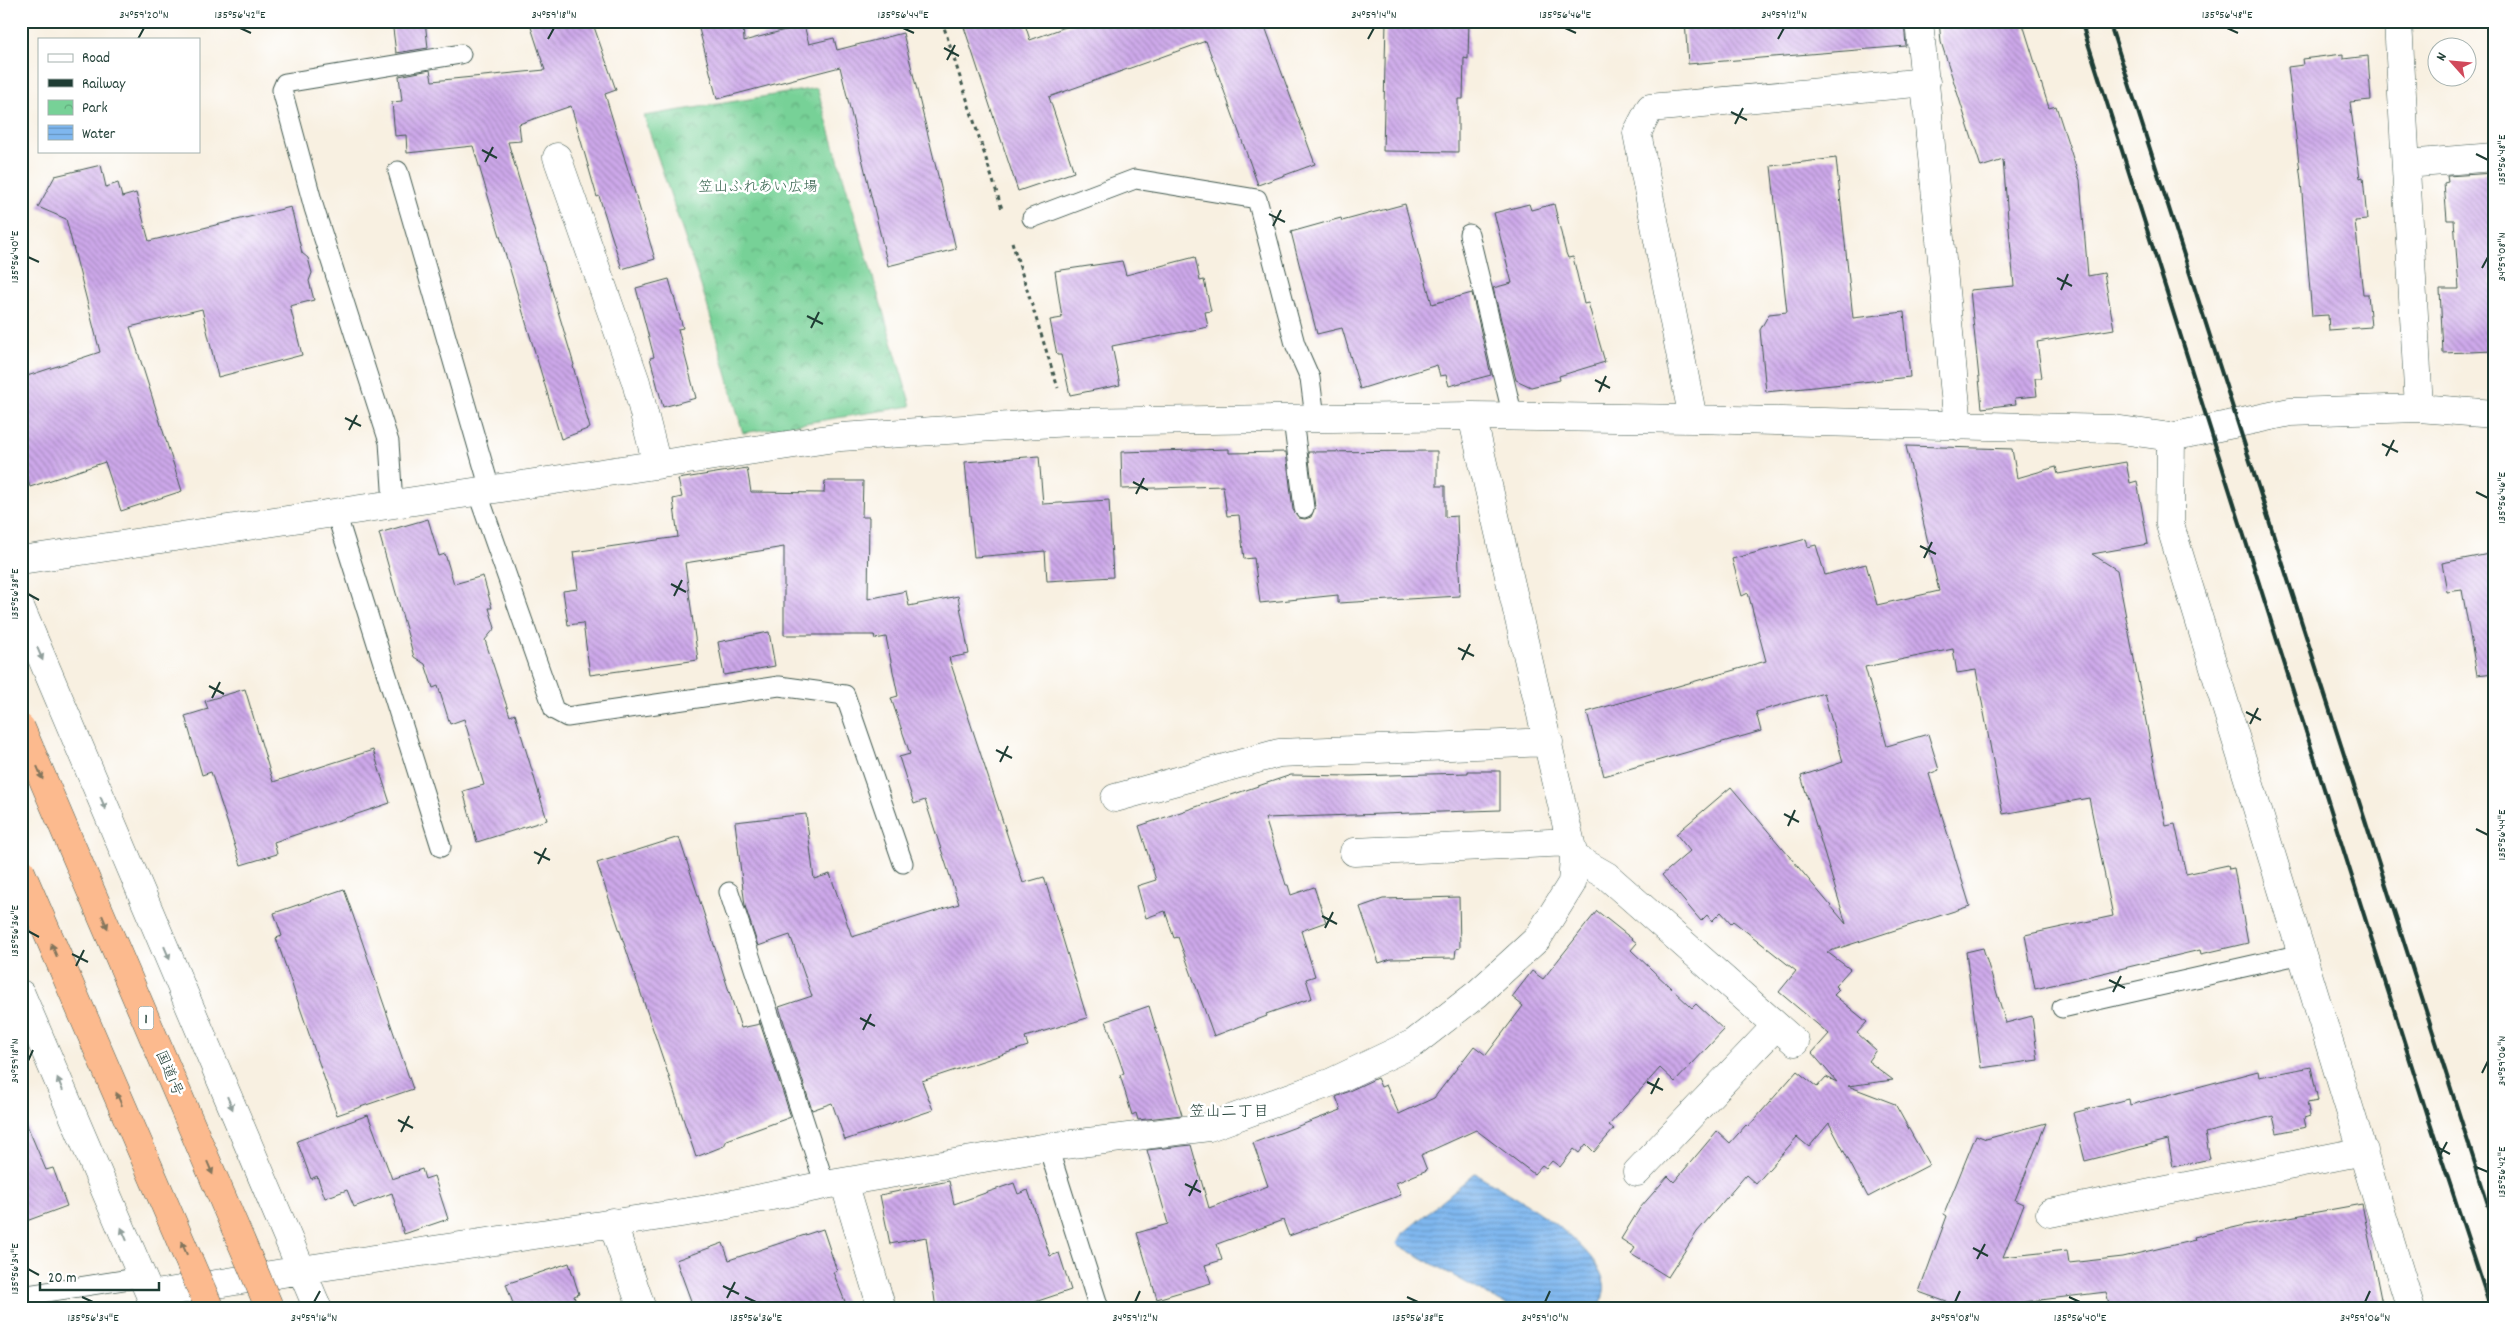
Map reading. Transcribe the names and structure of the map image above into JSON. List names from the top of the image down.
{
  "streets": {
    "highway": ["1", "国道1号"]
  },
  "districts": ["笠山二丁目"],
  "parks": ["笠山ふれあい広場"],
  "legend": [
    "Road",
    "Railway",
    "Park",
    "Water"
  ],
  "scale_bar": "20 m",
  "north": "top left",
  "coordinates": [
    "34°59'20\"N",
    "135°56'42\"E",
    "34°59'18\"N",
    "135°56'44\"E",
    "34°59'14\"N",
    "135°56'46\"E",
    "34°59'12\"N",
    "135°56'48\"E",
    "135°56'40\"E",
    "34°59'08\"N",
    "135°56'38\"E",
    "135°56'36\"E",
    "34°59'06\"N",
    "135°56'34\"E",
    "34°59'16\"N",
    "34°59'10\"N"
  ]
}
